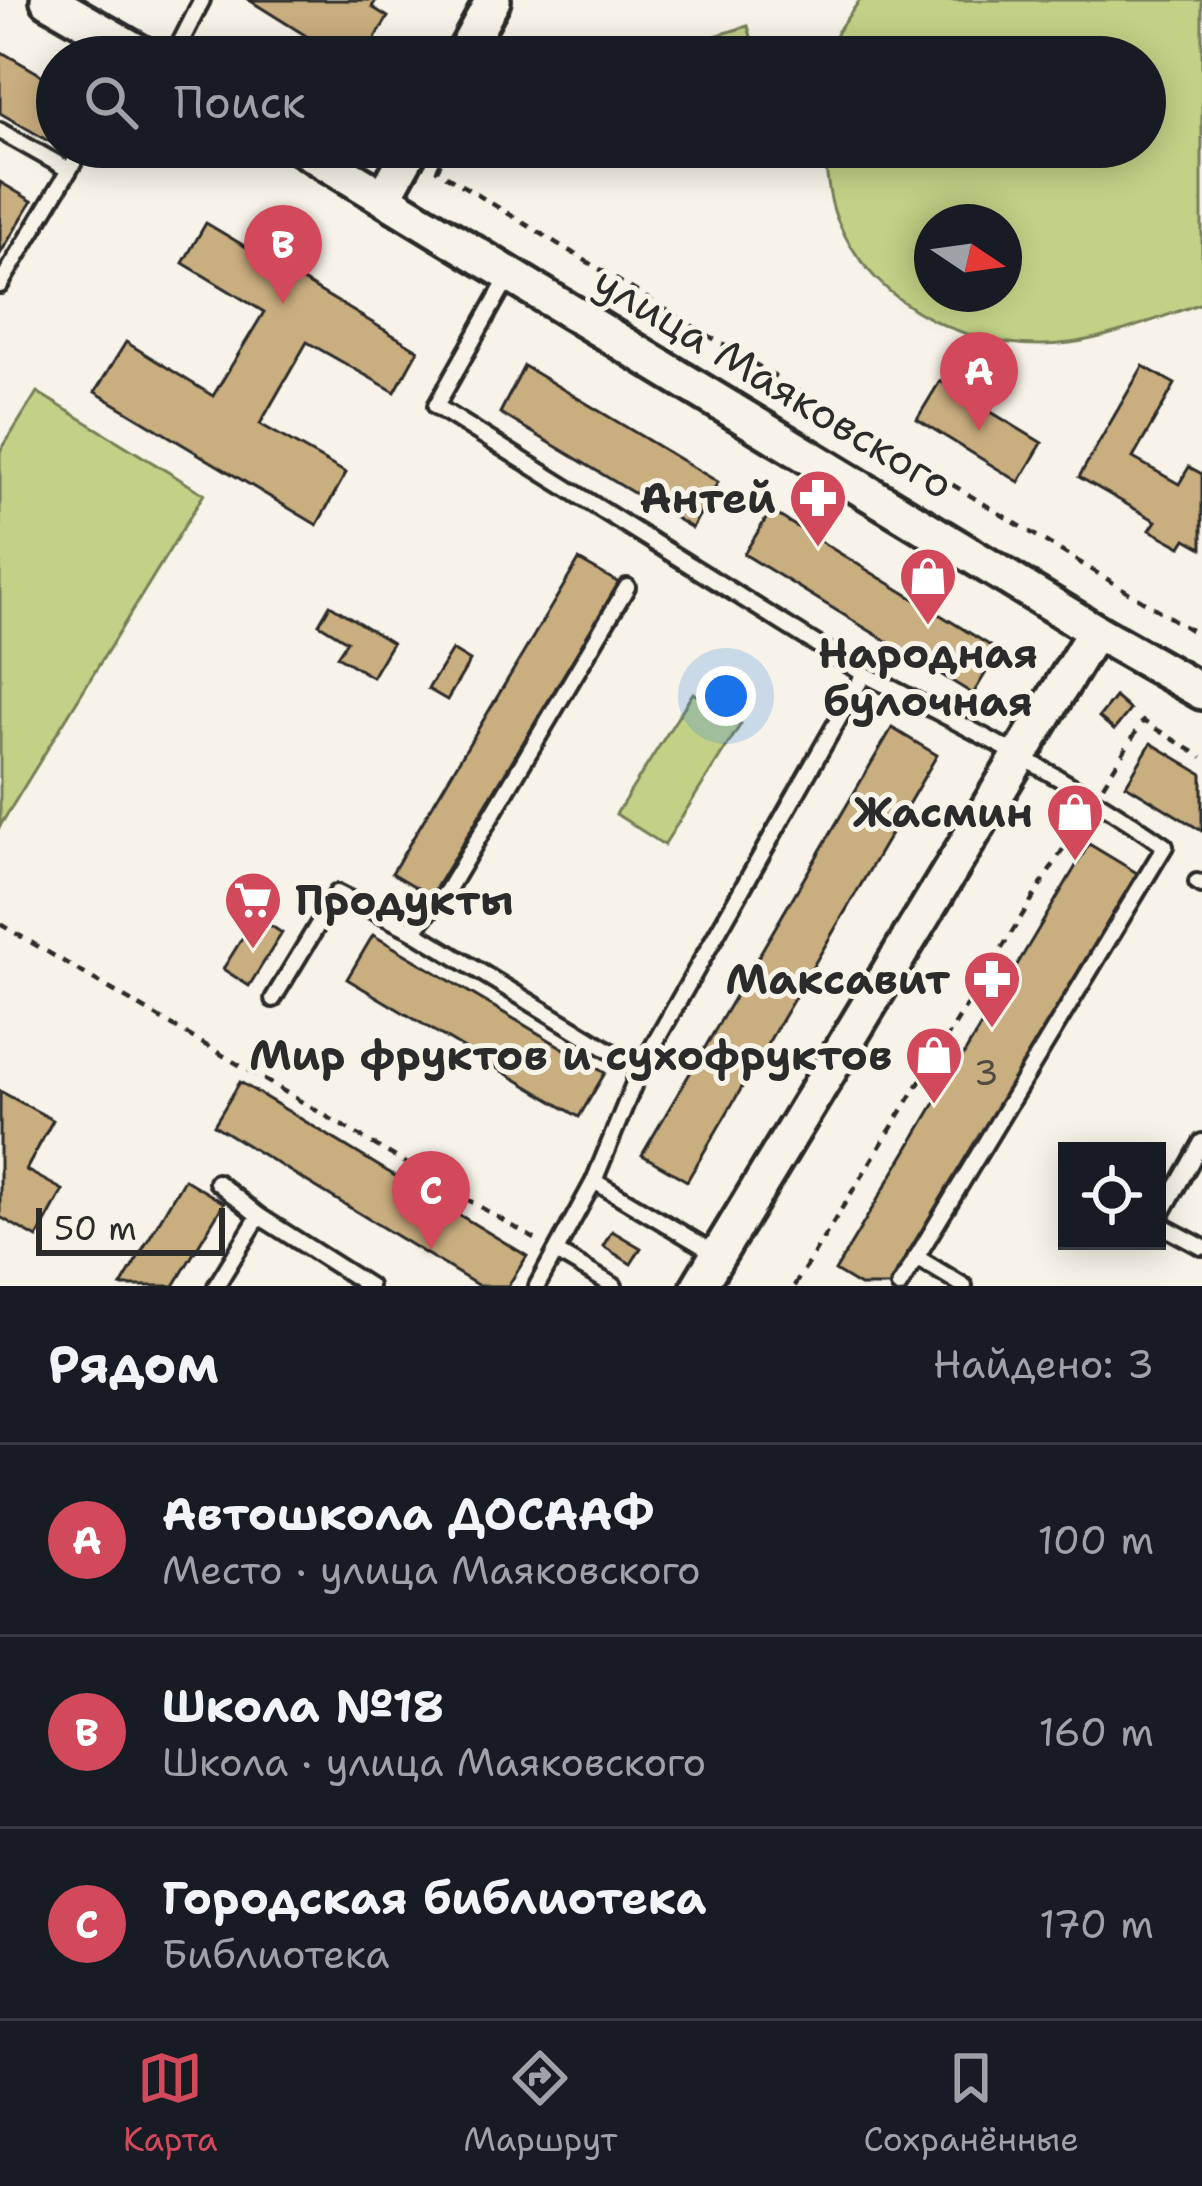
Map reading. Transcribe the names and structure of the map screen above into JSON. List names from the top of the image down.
{
  "streets": {
    "street": ["улица Маяковского"]
  },
  "places": {
    "pharmacy": ["Антей", "Максавит"],
    "shop": ["Народная булочная", "Жасмин", "Мир фруктов и сухофруктов"],
    "supermarket": ["Продукты"]
  },
  "house_numbers": ["3"],
  "scale_bar": "50 m",
  "north": "right",
  "page": {
    "search": "Поиск",
    "pins": ["B", "A", "C"],
    "scale": "50 m",
    "heading": ["Рядом", "Найдено: 3"],
    "list": [
      {
        "mark": "A",
        "name": "Автошкола ДОСААФ",
        "note": "Место · улица Маяковского",
        "value": "100 m"
      },
      {
        "mark": "B",
        "name": "Школа №18",
        "note": "Школа · улица Маяковского",
        "value": "160 m"
      },
      {
        "mark": "C",
        "name": "Городская библиотека",
        "note": "Библиотека",
        "value": "170 m"
      }
    ],
    "nav": ["Карта", "Маршрут", "Сохранённые"]
  }
}
